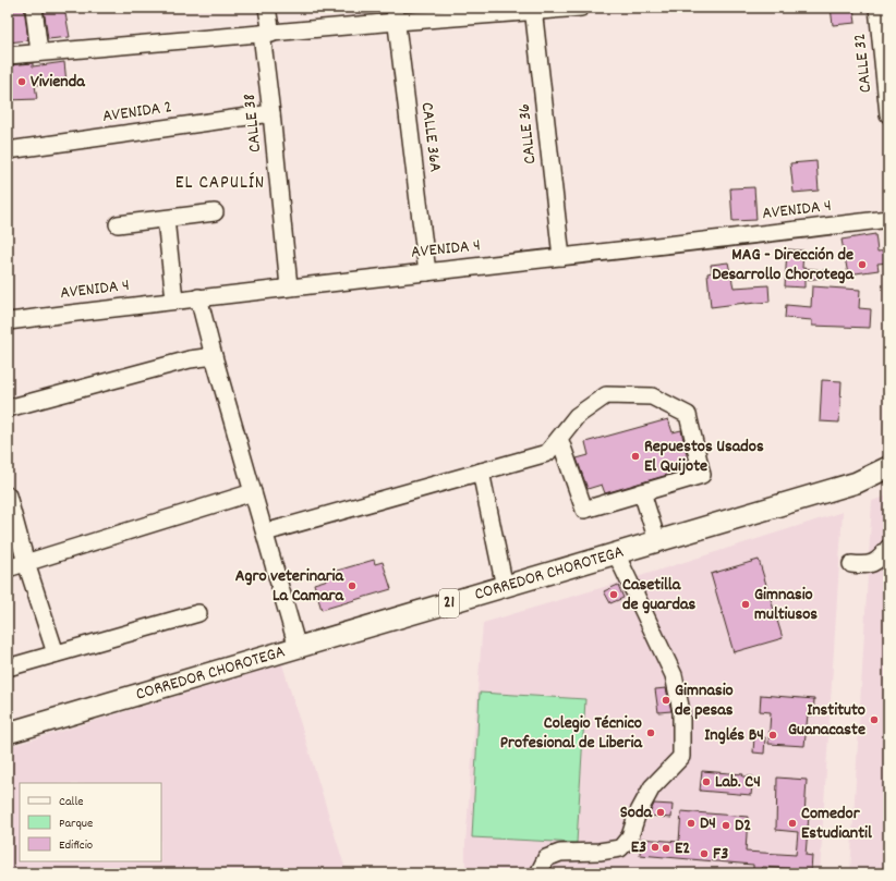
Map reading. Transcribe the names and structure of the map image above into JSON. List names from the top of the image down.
{
  "streets": {
    "main road": ["CORREDOR CHOROTEGA", "21"],
    "street": [
      "CALLE 32",
      "AVENIDA 2",
      "CALLE 38",
      "CALLE 36",
      "CALLE 36A",
      "AVENIDA 4"
    ]
  },
  "crossings": [
    ["AVENIDA 2", "CALLE 38"],
    ["CALLE 38", "AVENIDA 4"],
    ["CALLE 36", "AVENIDA 4"],
    ["CALLE 36A", "AVENIDA 4"]
  ],
  "districts": ["EL CAPULÍN"],
  "places": [
    "Vivienda",
    "MAG - Dirección de Desarrollo Chorotega",
    "Repuestos Usados El Quijote",
    "Agro veterinaria La Camara",
    "Casetilla de guardas",
    "Gimnasio multiusos",
    "Gimnasio de pesas",
    "Instituto Guanacaste",
    "Colegio Técnico Profesional de Liberia",
    "Inglés B4",
    "Lab. C4",
    "Soda",
    "D4",
    "Comedor Estudiantil",
    "D2",
    "E3",
    "E2",
    "F3"
  ],
  "legend": ["Calle", "Parque", "Edificio"]
}
